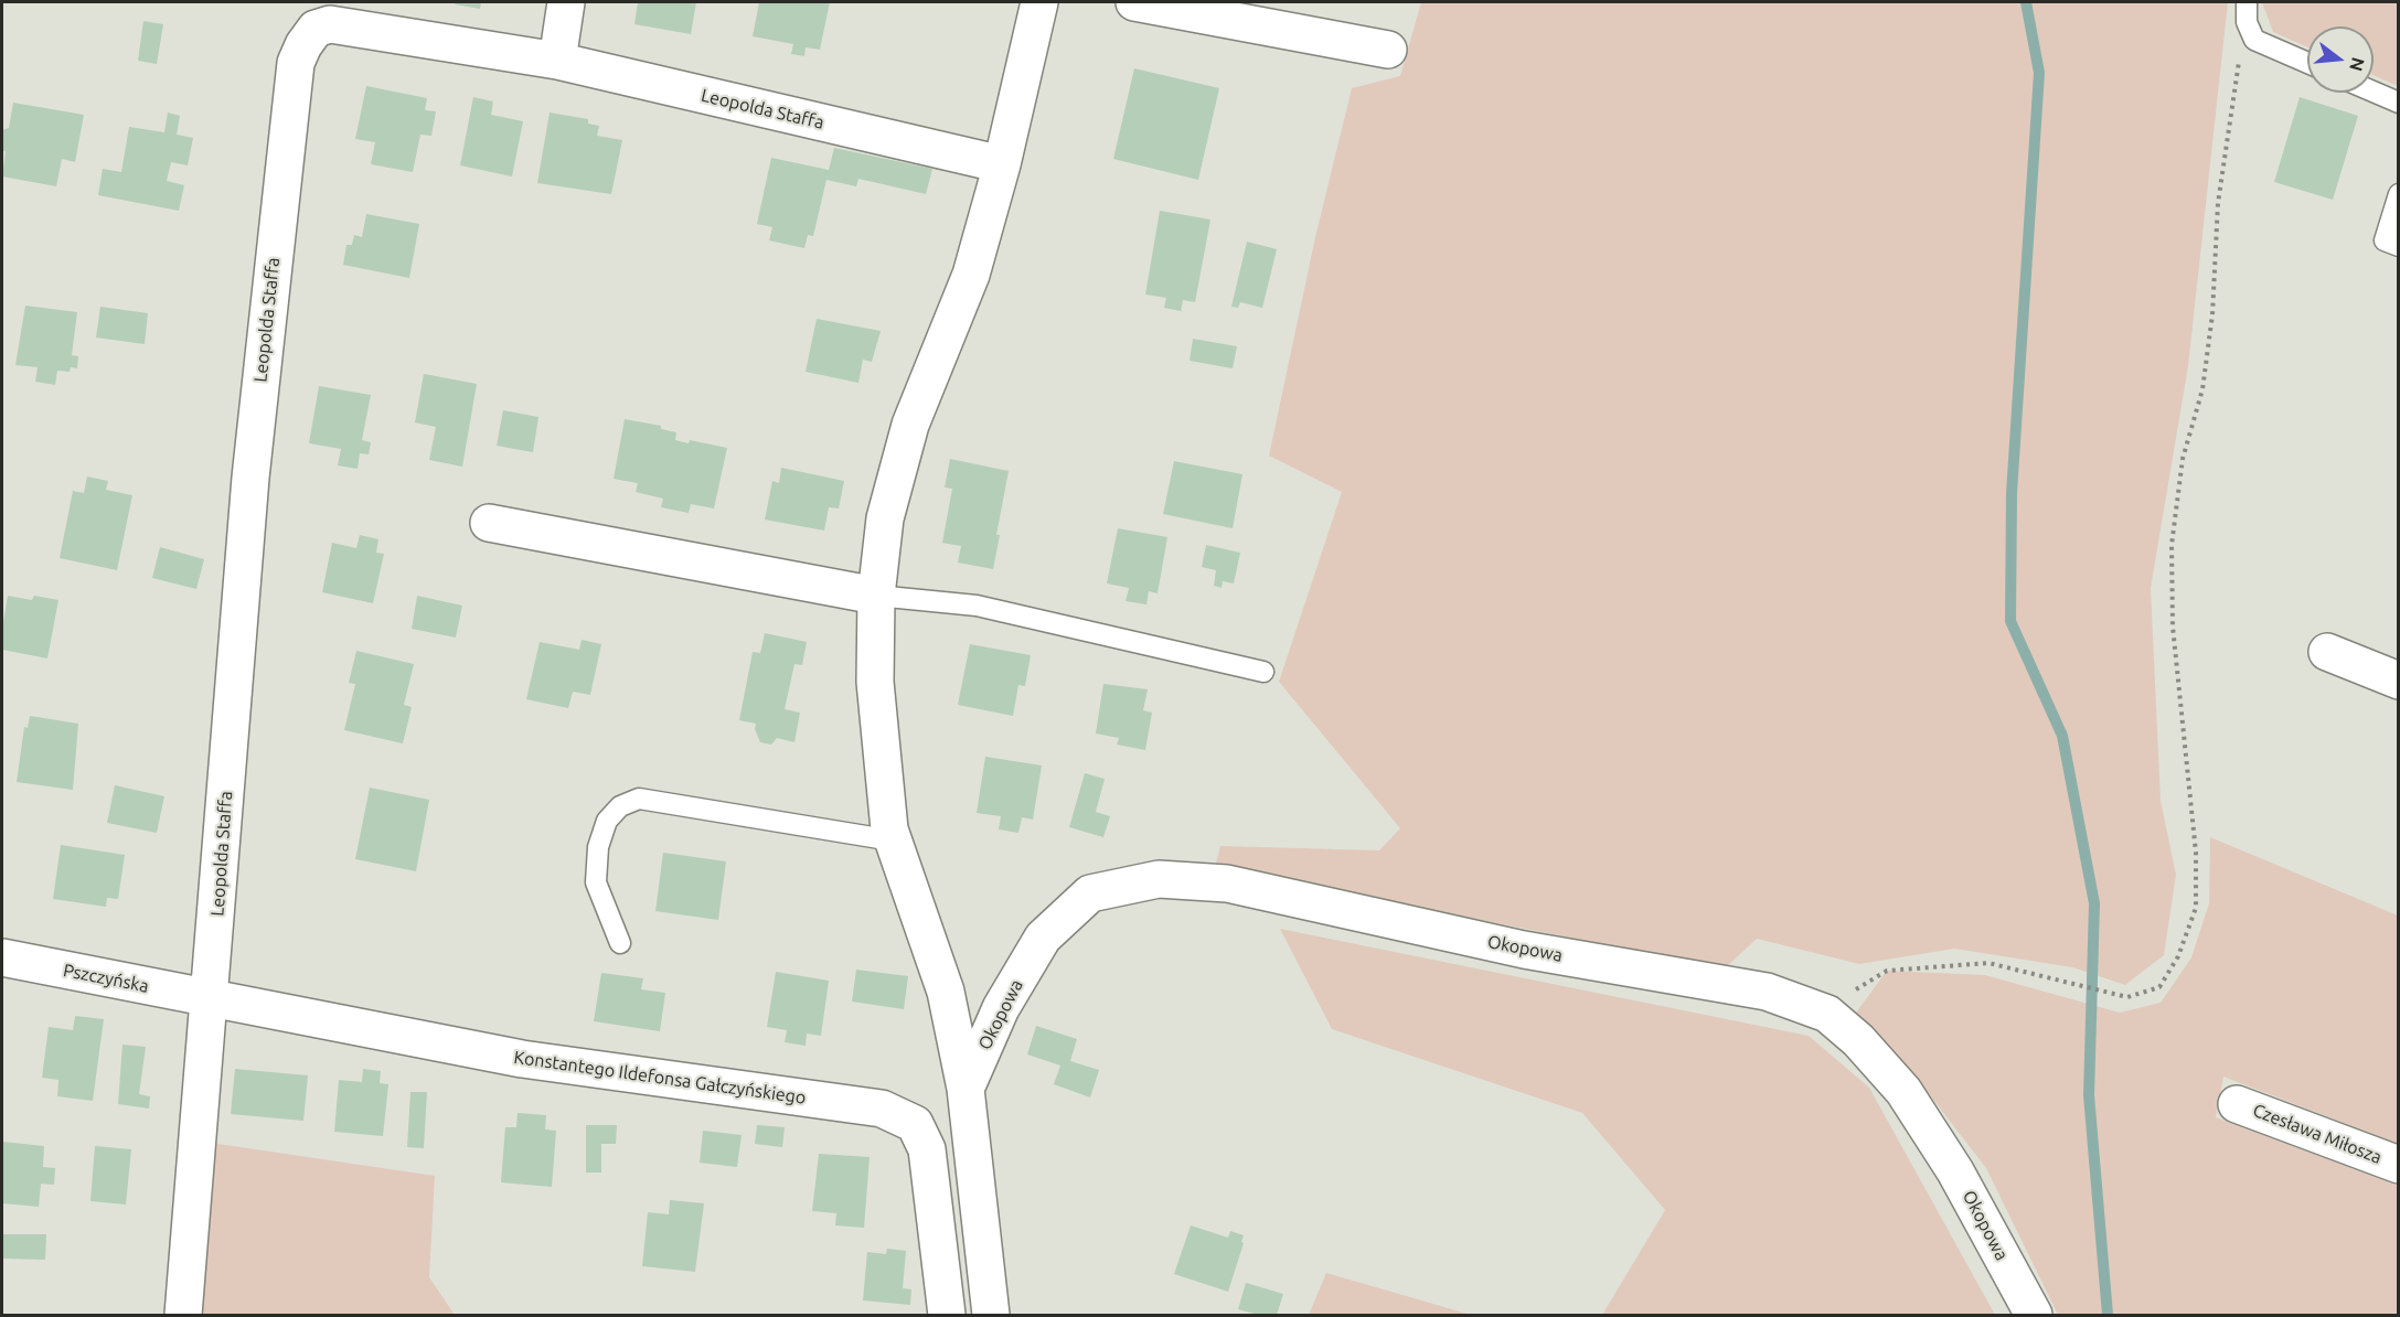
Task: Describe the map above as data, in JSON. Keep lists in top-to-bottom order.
{
  "streets": {
    "street": [
      "Leopolda Staffa",
      "Okopowa",
      "Pszczyńska",
      "Konstantego Ildefonsa Gałczyńskiego",
      "Czesława Miłosza"
    ]
  },
  "crossings": [
    ["Leopolda Staffa", "Pszczyńska"],
    ["Leopolda Staffa", "Konstantego Ildefonsa Gałczyńskiego"],
    ["Pszczyńska", "Konstantego Ildefonsa Gałczyńskiego"]
  ],
  "north": "right"
}
